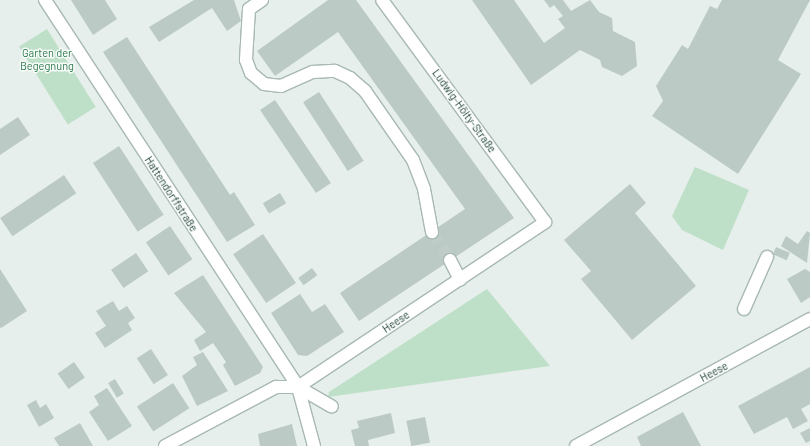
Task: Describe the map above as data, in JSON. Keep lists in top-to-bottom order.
{
  "streets": {
    "street": ["Ludwig-Hölty-Straße", "Hattendorffstraße", "Heese"]
  },
  "crossings": [
    ["Ludwig-Hölty-Straße", "Heese"],
    ["Hattendorffstraße", "Heese"]
  ],
  "parks": ["Garten der Begegnung"]
}
